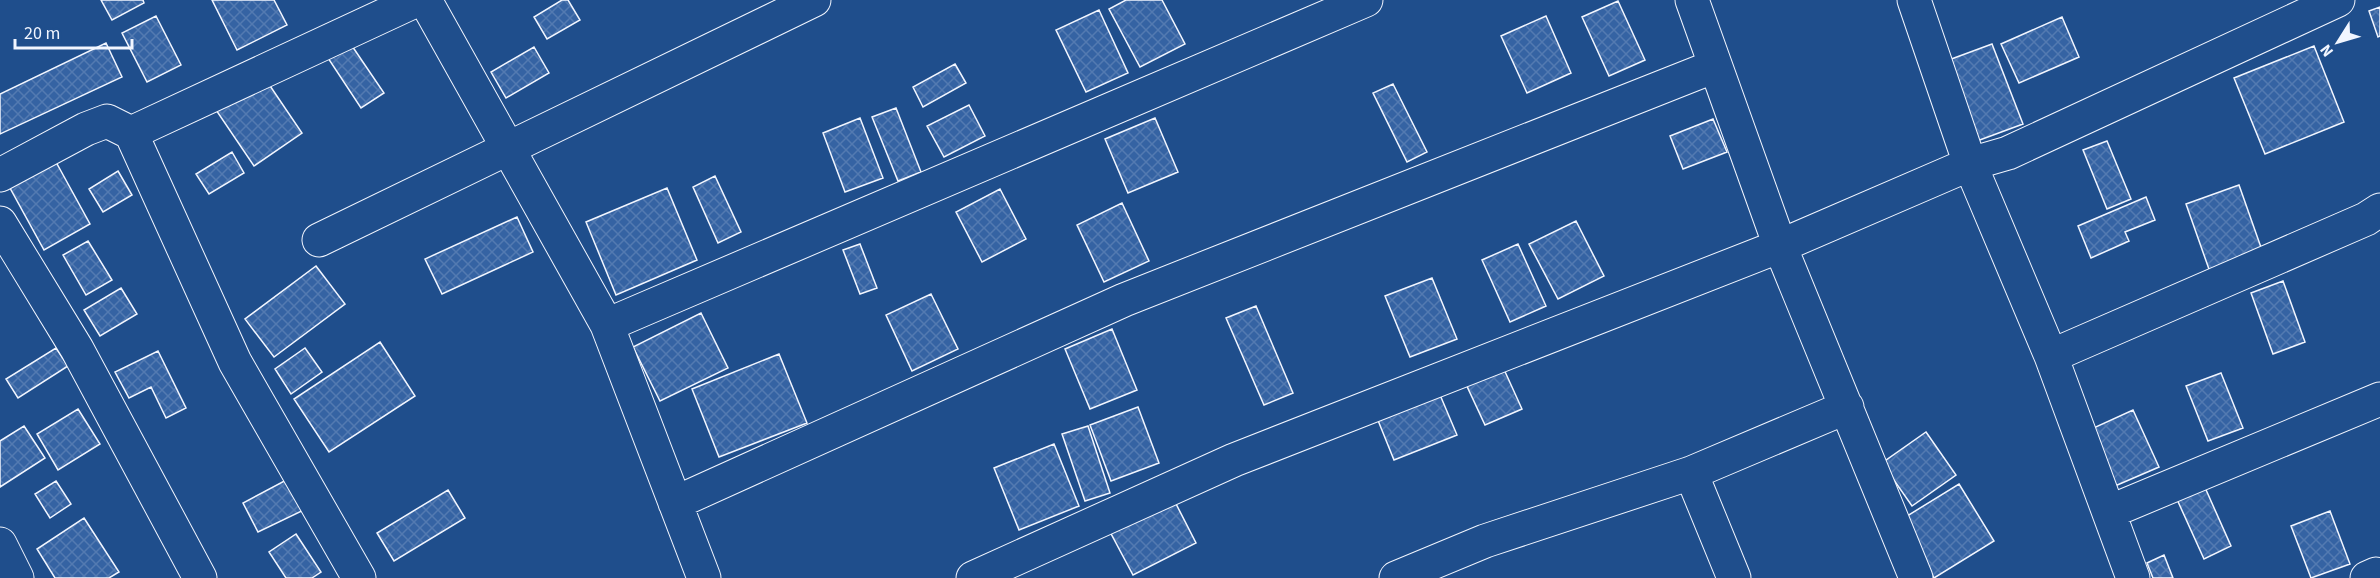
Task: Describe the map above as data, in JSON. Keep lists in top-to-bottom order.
{
  "scale_bar": "20 m",
  "north": "bottom left"
}
